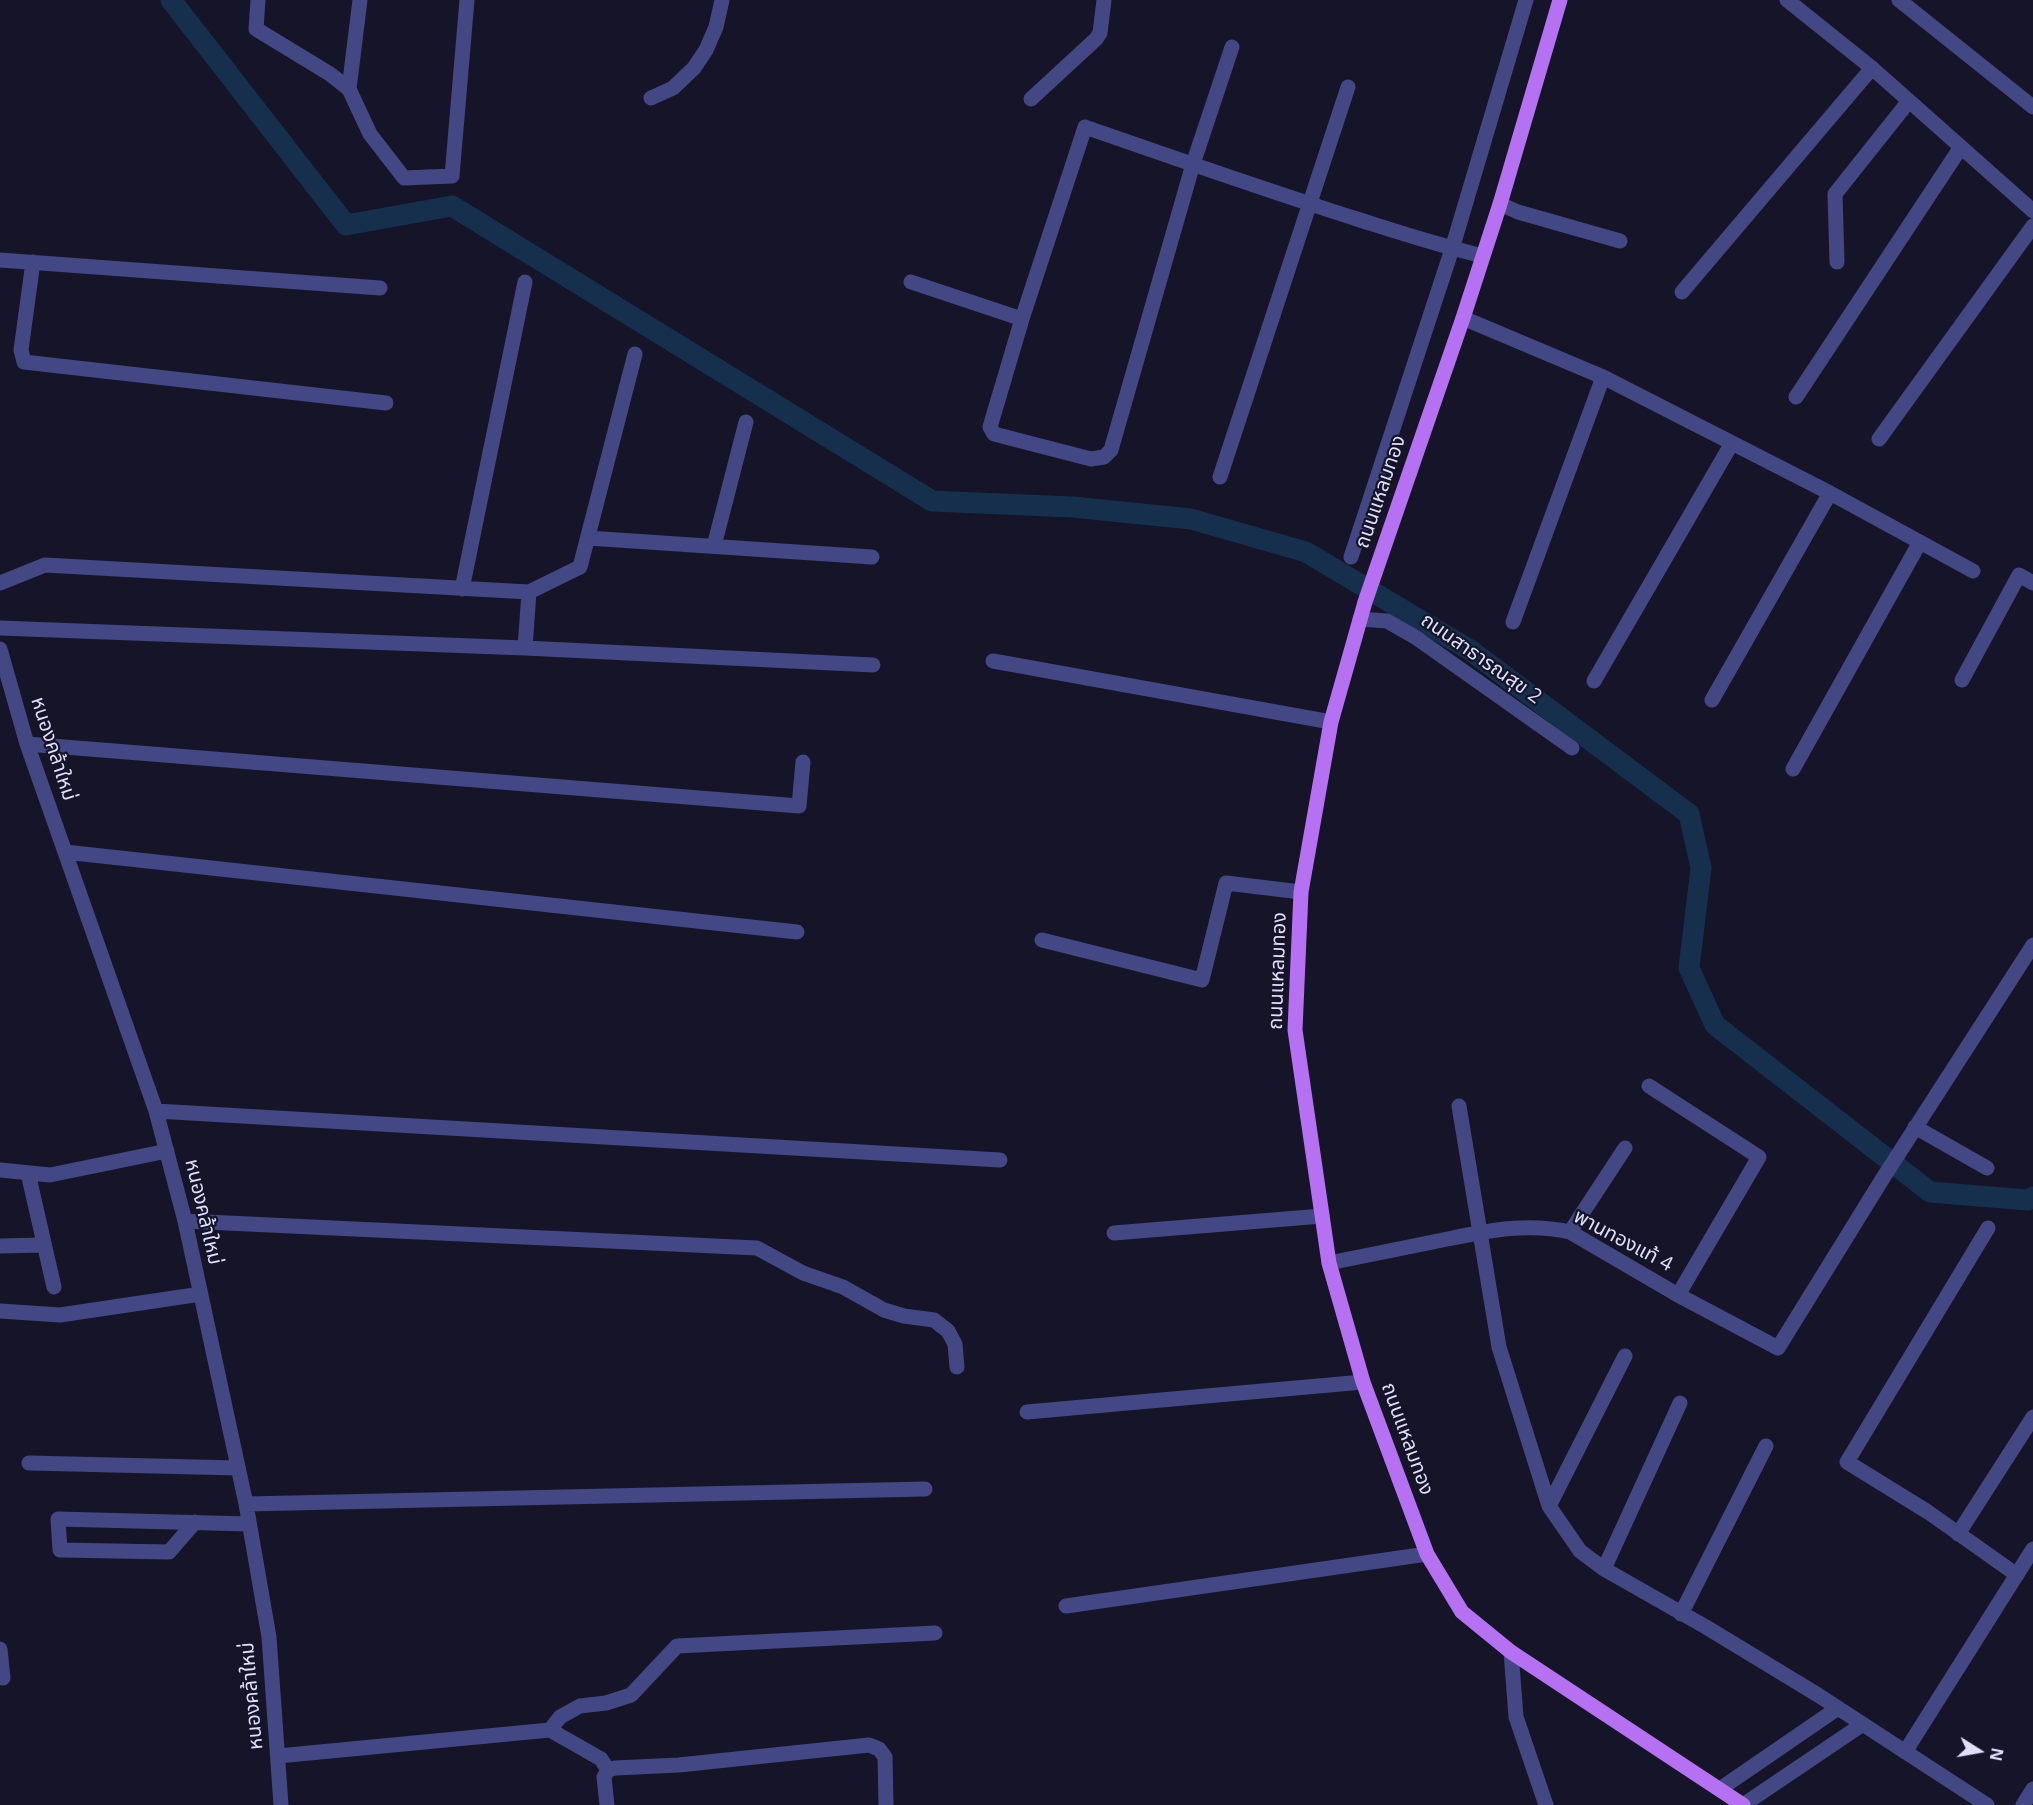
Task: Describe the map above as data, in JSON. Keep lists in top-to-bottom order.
{
  "streets": {
    "main road": ["ถนนแหลมทอง"],
    "street": ["ถนนสาธารณสุข 2", "หนองคล้าใหม่", "พานทองแท้ 4"]
  },
  "crossings": [
    ["ถนนแหลมทอง", "ถนนสาธารณสุข 2"],
    ["ถนนแหลมทอง", "พานทองแท้ 4"]
  ],
  "north": "right"
}
